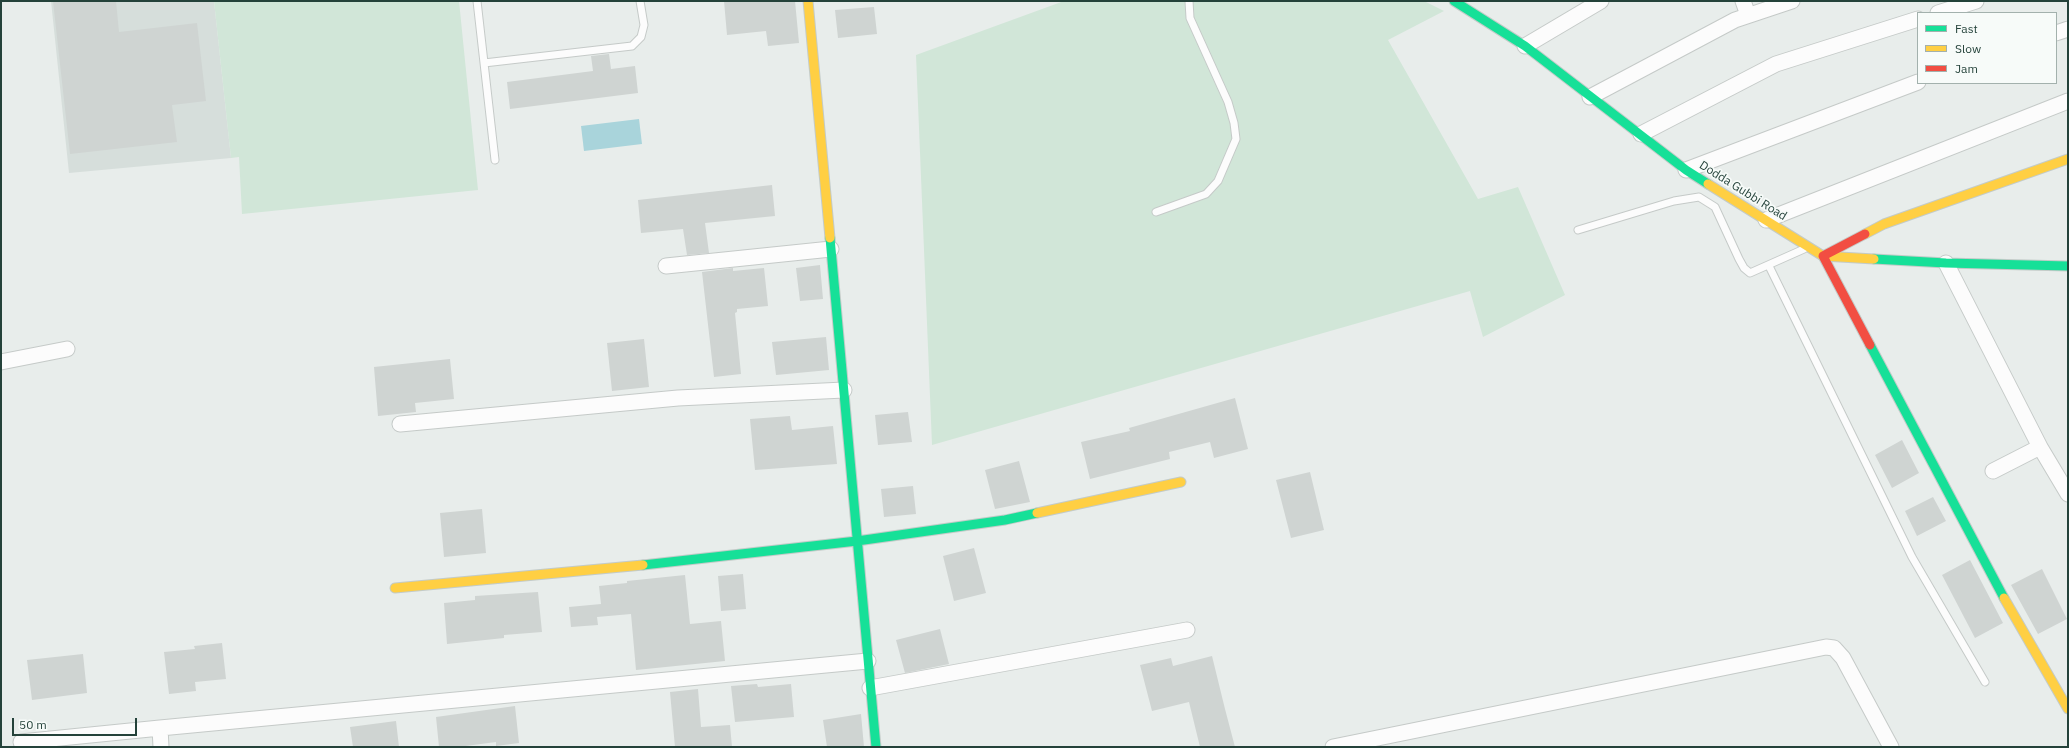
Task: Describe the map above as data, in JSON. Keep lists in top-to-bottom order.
{
  "streets": {
    "street": ["Dodda Gubbi Road"]
  },
  "legend": ["Fast", "Slow", "Jam"],
  "scale_bar": "50 m"
}
